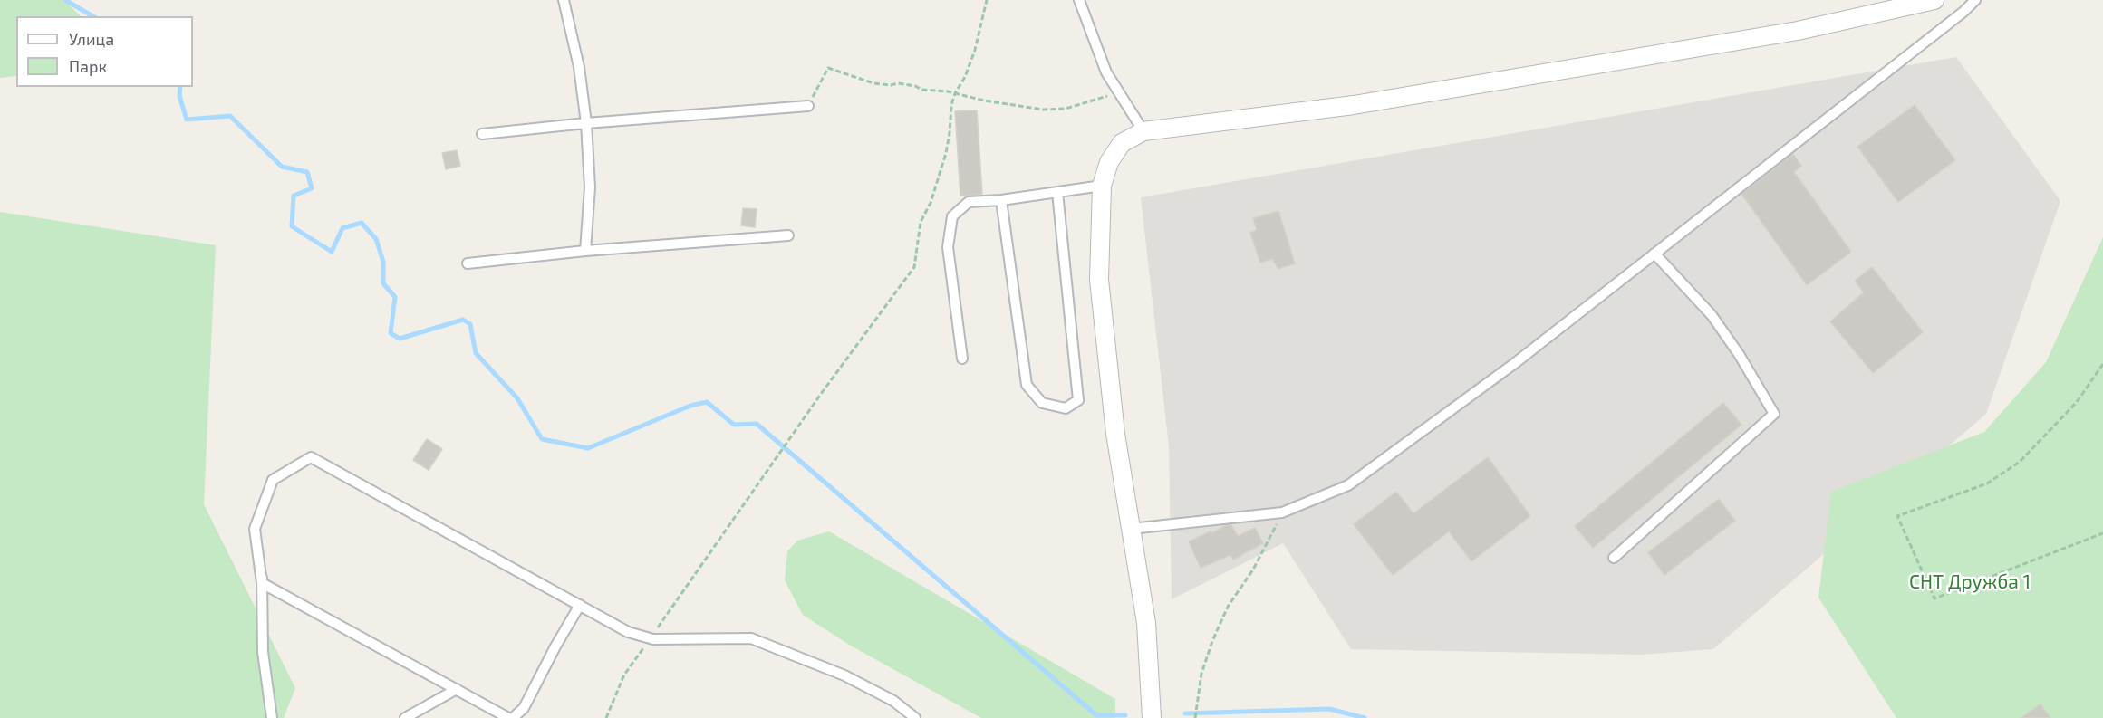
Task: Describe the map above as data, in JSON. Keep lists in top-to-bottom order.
{
  "parks": ["СНТ Дружба 1"],
  "legend": ["Улица", "Парк"]
}
